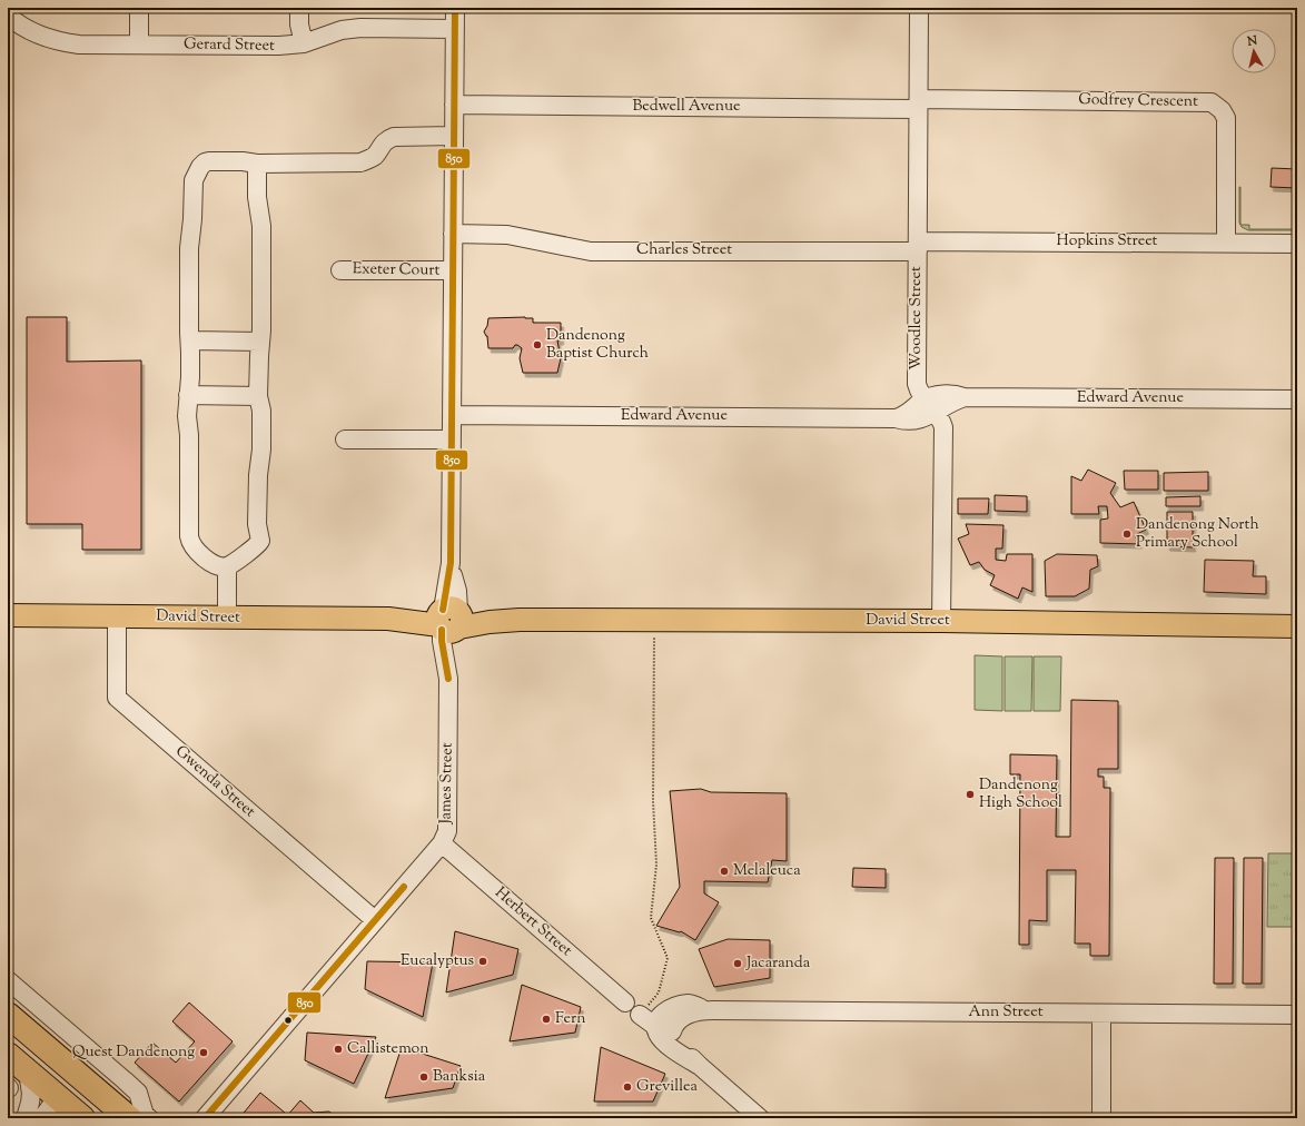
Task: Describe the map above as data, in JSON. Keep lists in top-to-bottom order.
{
  "streets": {
    "main road": ["David Street"],
    "street": [
      "Gerard Street",
      "Godfrey Crescent",
      "Bedwell Avenue",
      "Hopkins Street",
      "Charles Street",
      "Exeter Court",
      "Woodlee Street",
      "Edward Avenue",
      "Gwenda Street",
      "James Street",
      "Herbert Street",
      "Ann Street"
    ]
  },
  "crossings": [
    ["Gerard Street", "James Street"],
    ["Godfrey Crescent", "Bedwell Avenue"],
    ["Godfrey Crescent", "Hopkins Street"],
    ["Godfrey Crescent", "Woodlee Street"],
    ["Bedwell Avenue", "Woodlee Street"],
    ["Bedwell Avenue", "James Street"],
    ["Hopkins Street", "Charles Street"],
    ["Hopkins Street", "Woodlee Street"],
    ["Charles Street", "Woodlee Street"],
    ["Charles Street", "James Street"],
    ["Exeter Court", "James Street"],
    ["Woodlee Street", "Edward Avenue"],
    ["Woodlee Street", "David Street"],
    ["Edward Avenue", "James Street"],
    ["David Street", "Gwenda Street"],
    ["David Street", "James Street"],
    ["Gwenda Street", "James Street"],
    ["James Street", "Herbert Street"]
  ],
  "places": [
    "Dandenong Baptist Church",
    "Dandenong North Primary School",
    "Dandenong High School",
    "Melaleuca",
    "Eucalyptus",
    "Jacaranda",
    "Fern",
    "Callistemon",
    "Quest Dandenong",
    "Banksia",
    "Grevillea"
  ],
  "lines": ["transit line 850"],
  "north": "top"
}
